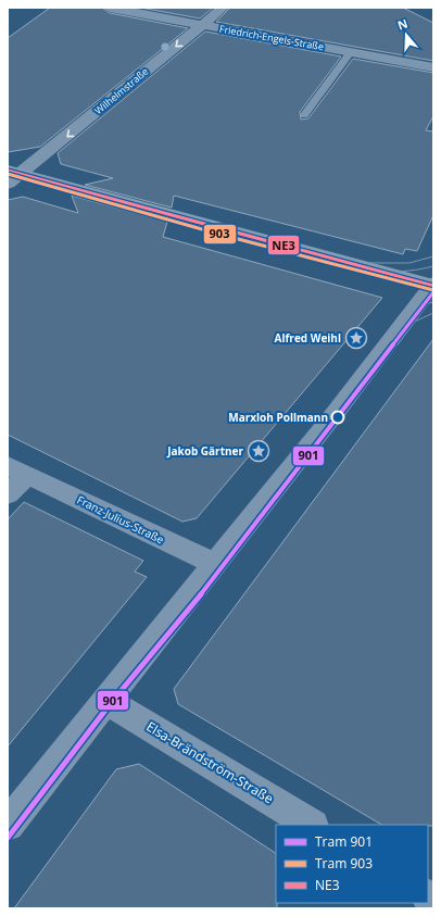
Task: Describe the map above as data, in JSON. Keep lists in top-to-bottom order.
{
  "streets": {
    "street": [
      "Friedrich-Engels-Straße",
      "Wilhelmstraße",
      "Franz-Julius-Straße",
      "Elsa-Brändström-Straße"
    ]
  },
  "crossings": [
    ["Friedrich-Engels-Straße", "Wilhelmstraße"]
  ],
  "one_way": ["Wilhelmstraße"],
  "places": {
    "place": ["Alfred Weihl", "Jakob Gärtner"],
    "other": ["Marxloh Pollmann"]
  },
  "lines": ["transit line NE3", "tram line 903", "tram line 901"],
  "legend": ["Tram 901", "Tram 903", "NE3"],
  "north": "top"
}
